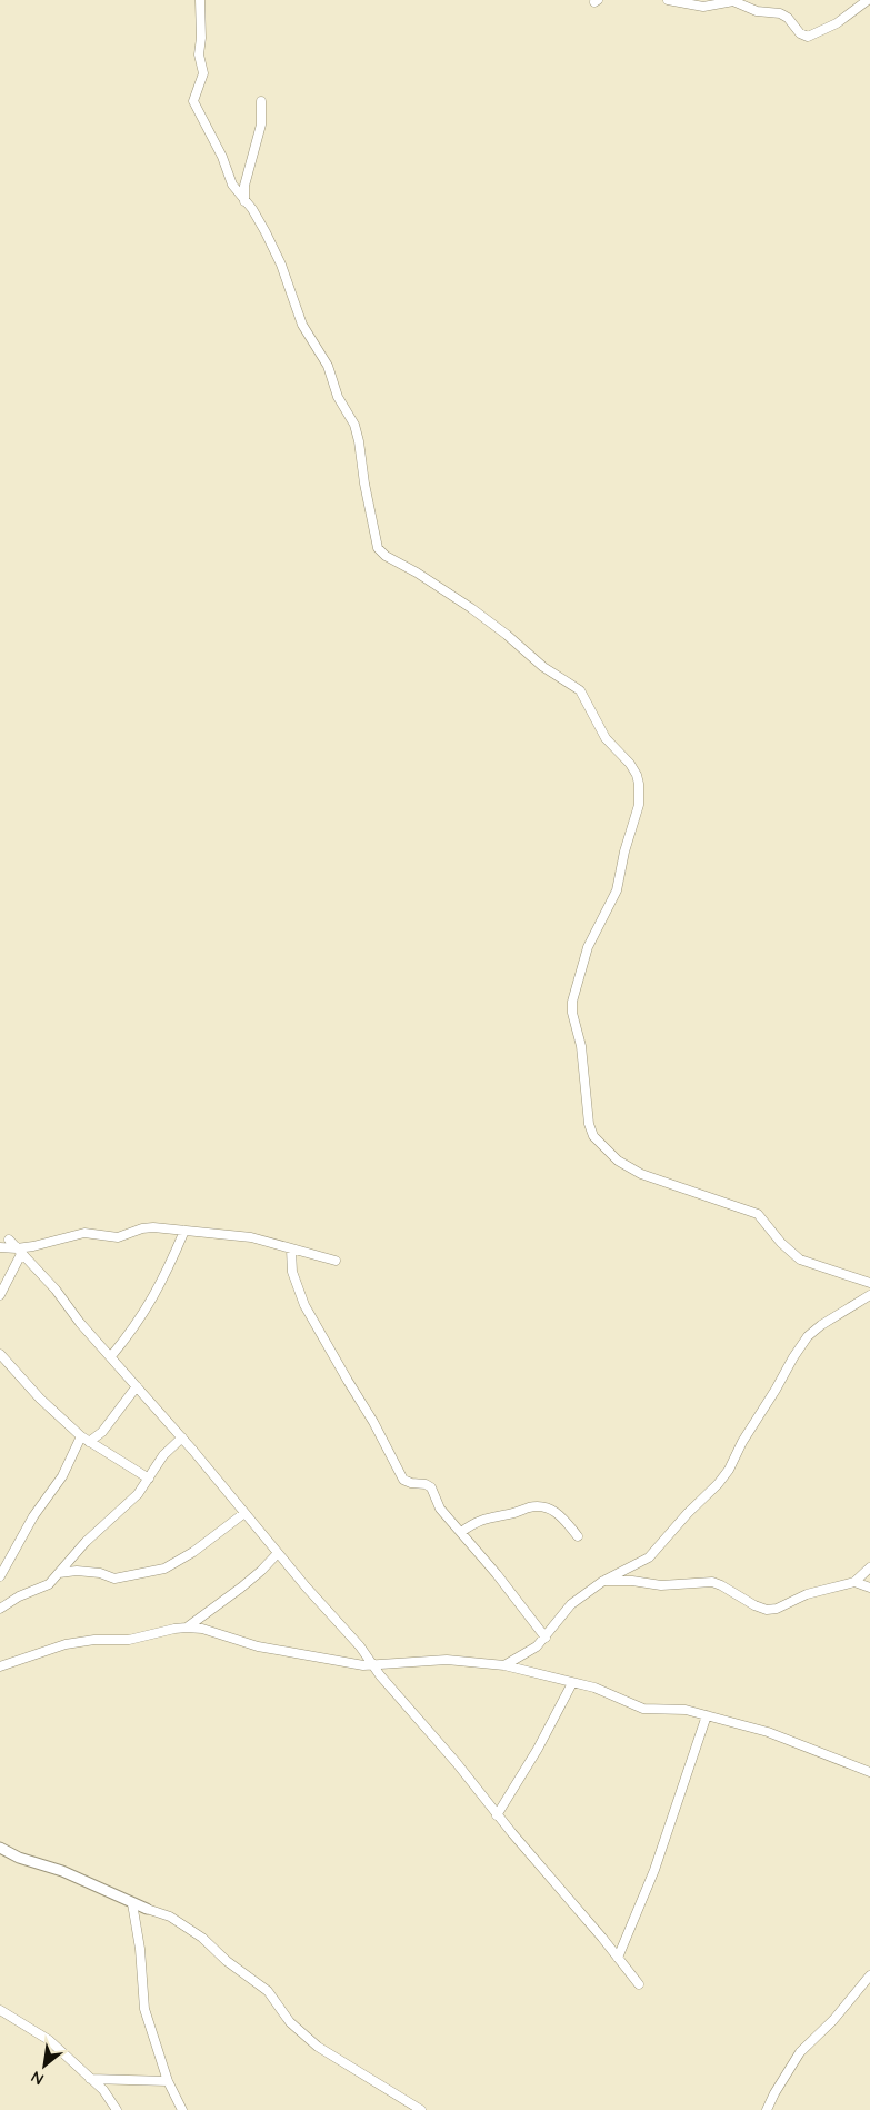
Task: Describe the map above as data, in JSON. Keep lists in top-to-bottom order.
{
  "north": "bottom left"
}
